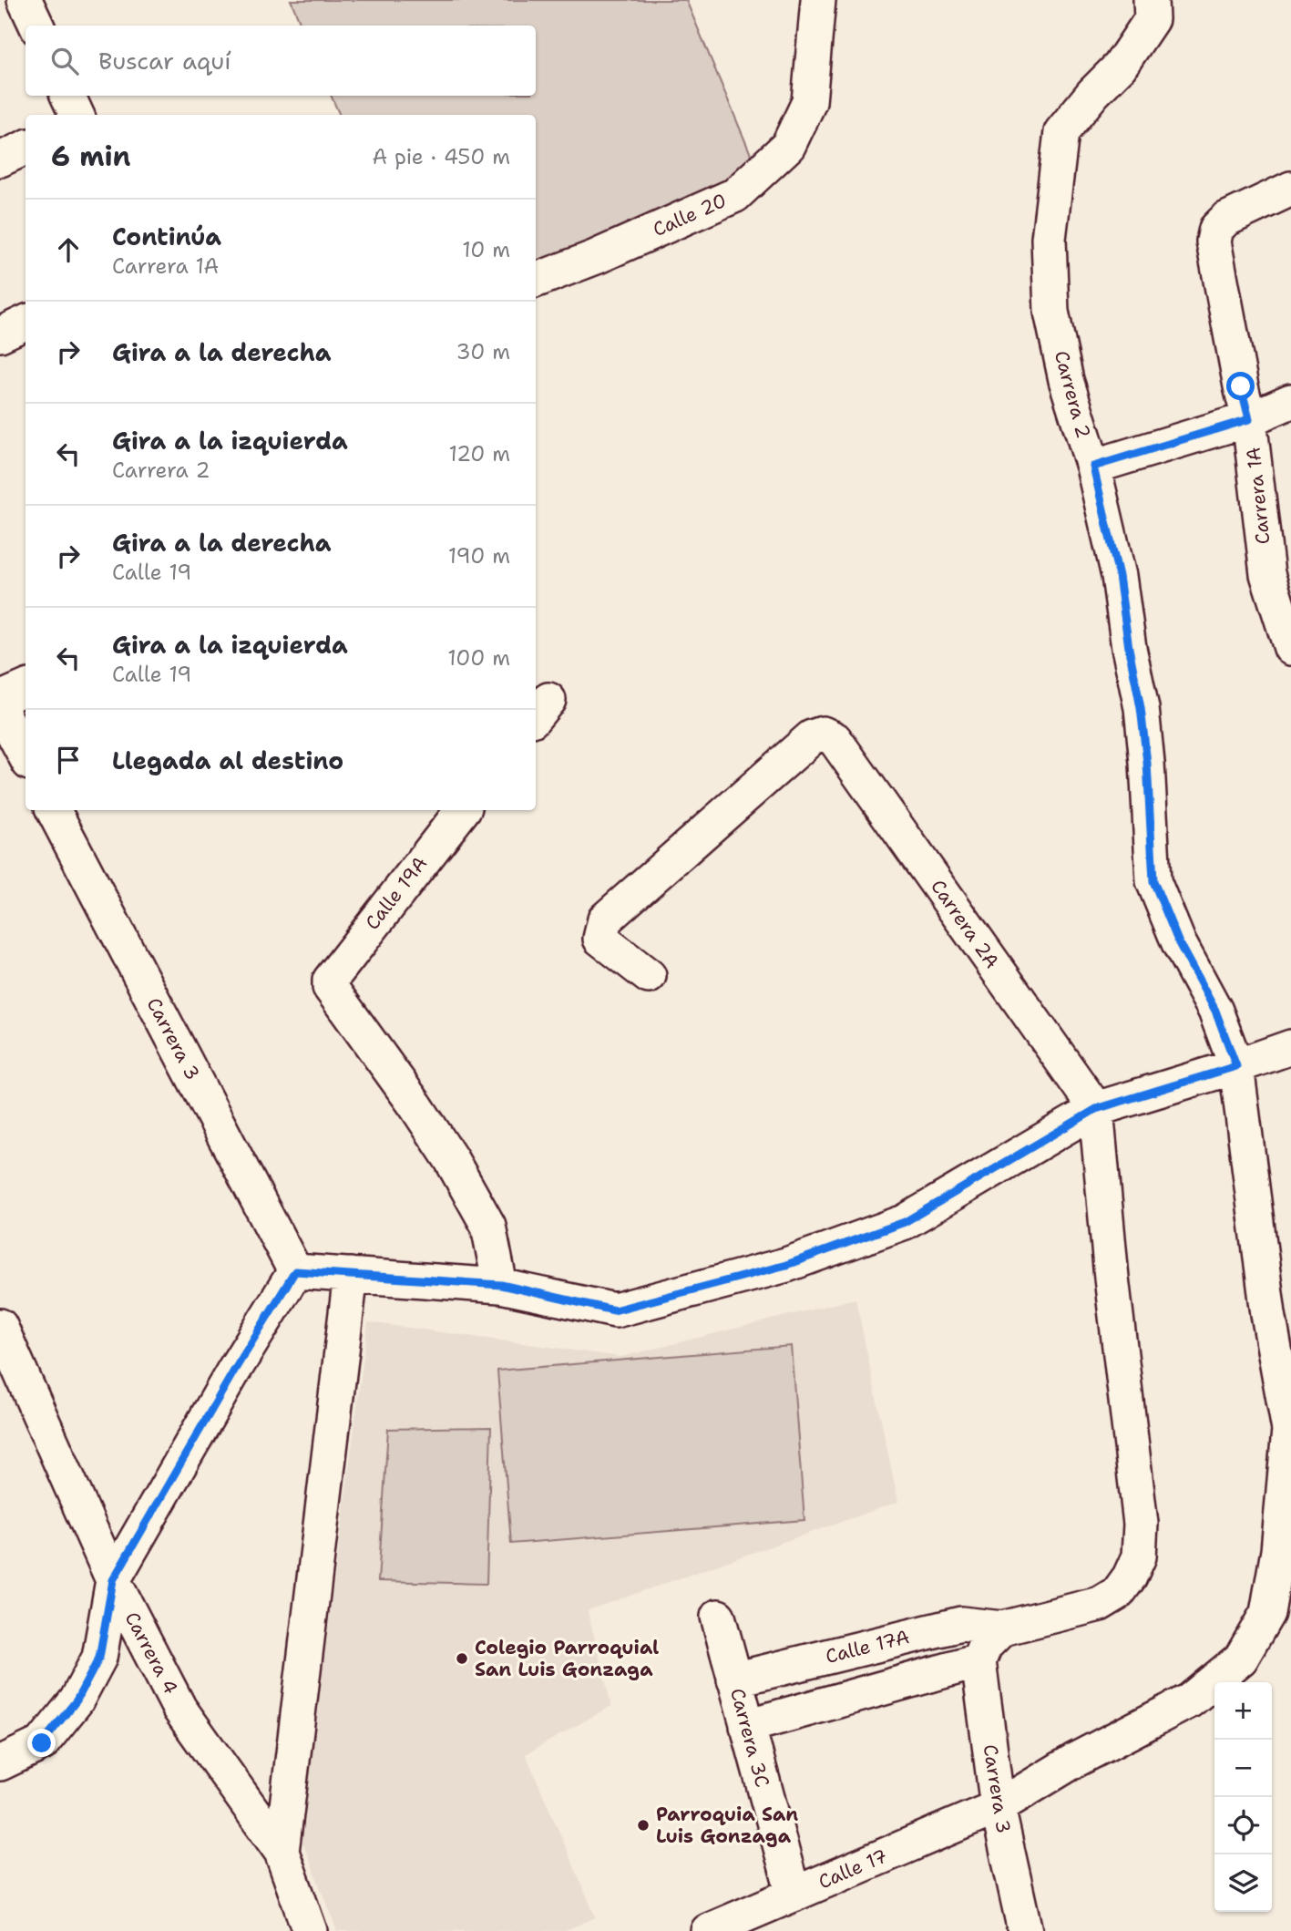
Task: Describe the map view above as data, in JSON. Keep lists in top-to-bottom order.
{
  "streets": {
    "street": [
      "Calle 20",
      "Carrera 2",
      "Carrera 1A",
      "Calle 19A",
      "Carrera 2A",
      "Carrera 3",
      "Calle 17A",
      "Carrera 4",
      "Carrera 3C",
      "Calle 17"
    ]
  },
  "crossings": [
    ["Carrera 2", "Calle 17"],
    ["Carrera 3", "Calle 17A"],
    ["Carrera 3", "Calle 17"],
    ["Calle 17A", "Carrera 3C"],
    ["Carrera 3C", "Calle 17"]
  ],
  "places": ["Colegio Parroquial San Luis Gonzaga", "Parroquia San Luis Gonzaga"],
  "page": {
    "search": "Buscar aquí",
    "heading": ["6 min", "A pie · 450 m"],
    "list": [
      ["Continúa", "Carrera 1A", "10 m"],
      ["Gira a la derecha", "30 m"],
      ["Gira a la izquierda", "Carrera 2", "120 m"],
      ["Gira a la derecha", "Calle 19", "190 m"],
      ["Gira a la izquierda", "Calle 19", "100 m"],
      "Llegada al destino"
    ],
    "map_buttons": ["+", "−"]
  }
}
